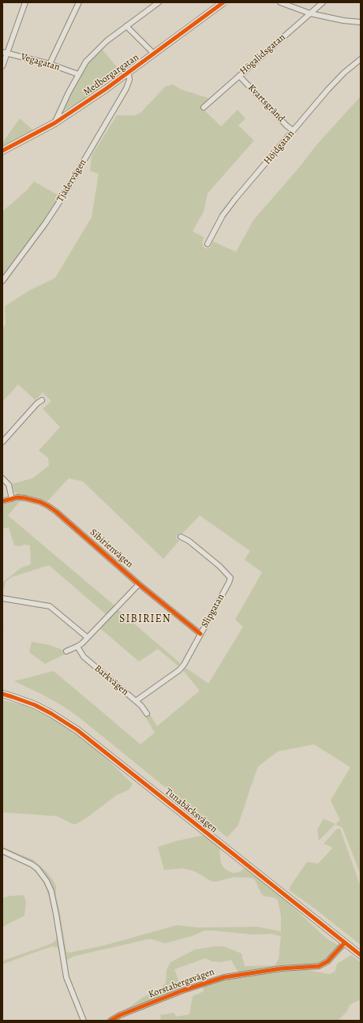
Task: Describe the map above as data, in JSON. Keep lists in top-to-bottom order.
{
  "streets": {
    "street": [
      "Högalidsgatan",
      "Vegagatan",
      "Medborgargatan",
      "Kvartsgränd",
      "Höjdgatan",
      "Tjädervägen",
      "Sibirienvägen",
      "Slipgatan",
      "Barkvägen",
      "Tunabäcksvägen",
      "Korstabergsvägen"
    ]
  },
  "crossings": [
    ["Högalidsgatan", "Kvartsgränd"],
    ["Medborgargatan", "Tjädervägen"],
    ["Kvartsgränd", "Höjdgatan"],
    ["Sibirienvägen", "Slipgatan"],
    ["Slipgatan", "Barkvägen"],
    ["Tunabäcksvägen", "Korstabergsvägen"]
  ],
  "districts": ["SIBIRIEN"]
}
